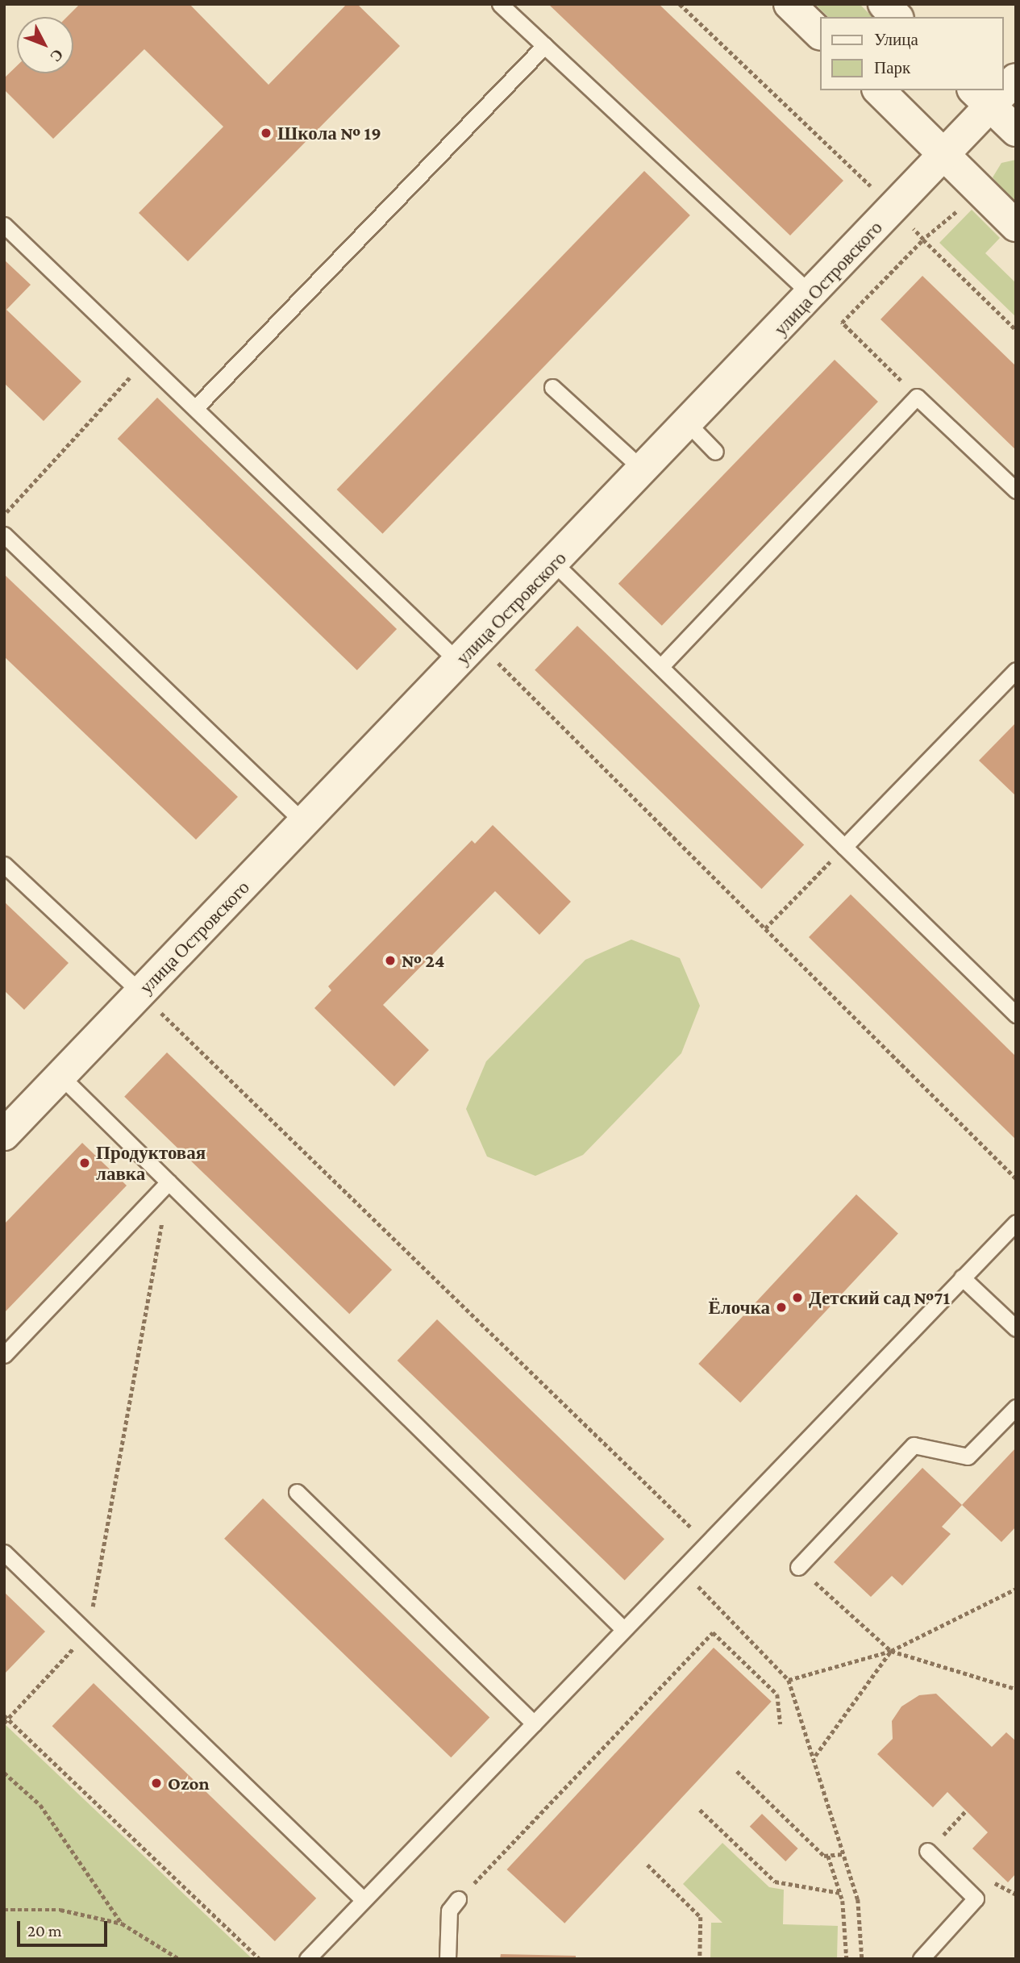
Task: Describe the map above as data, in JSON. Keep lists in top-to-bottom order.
{
  "streets": {
    "street": ["улица Островского"]
  },
  "places": [
    "Школа № 19",
    "№ 24",
    "Продуктовая лавка",
    "Детский сад №71",
    "Ёлочка",
    "Ozon"
  ],
  "legend": ["Улица", "Парк"],
  "scale_bar": "20 m",
  "north": "bottom right"
}
